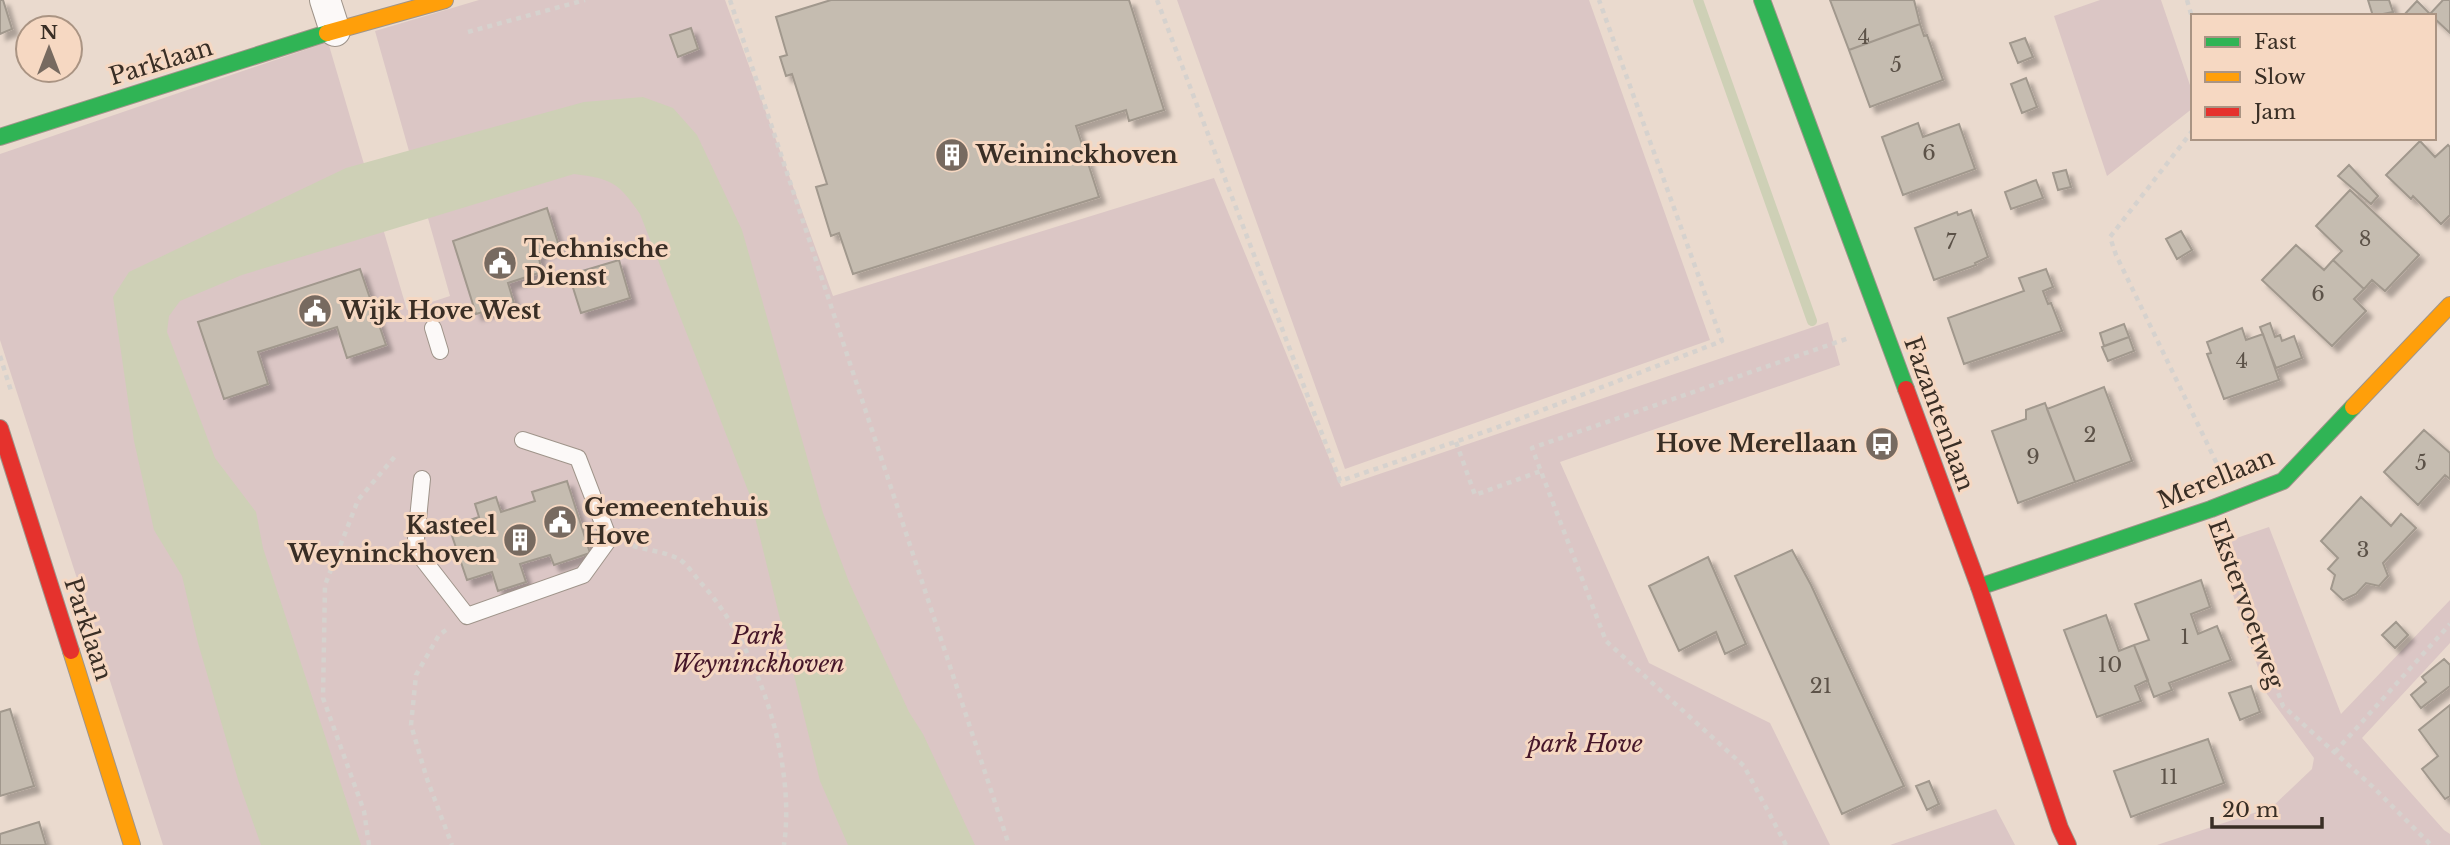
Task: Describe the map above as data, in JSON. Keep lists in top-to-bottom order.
{
  "streets": {
    "street": ["Parklaan", "Fazantenlaan", "Merellaan"],
    "path": ["Ekstervoetweg"]
  },
  "crossings": [
    ["Fazantenlaan", "Merellaan"],
    ["Merellaan", "Ekstervoetweg"]
  ],
  "parks": ["Park Weyninckhoven", "park Hove"],
  "places": {
    "building": ["Weininckhoven", "Kasteel Weyninckhoven"],
    "public building": ["Technische Dienst", "Wijk Hove West", "Gemeentehuis Hove"],
    "bus stop": ["Hove Merellaan"]
  },
  "house_numbers": [
    "4",
    "5",
    "6",
    "8",
    "7",
    "6",
    "4",
    "2",
    "9",
    "5",
    "3",
    "1",
    "10",
    "21",
    "11"
  ],
  "legend": ["Fast", "Slow", "Jam"],
  "scale_bar": "20 m",
  "north": "top"
}
